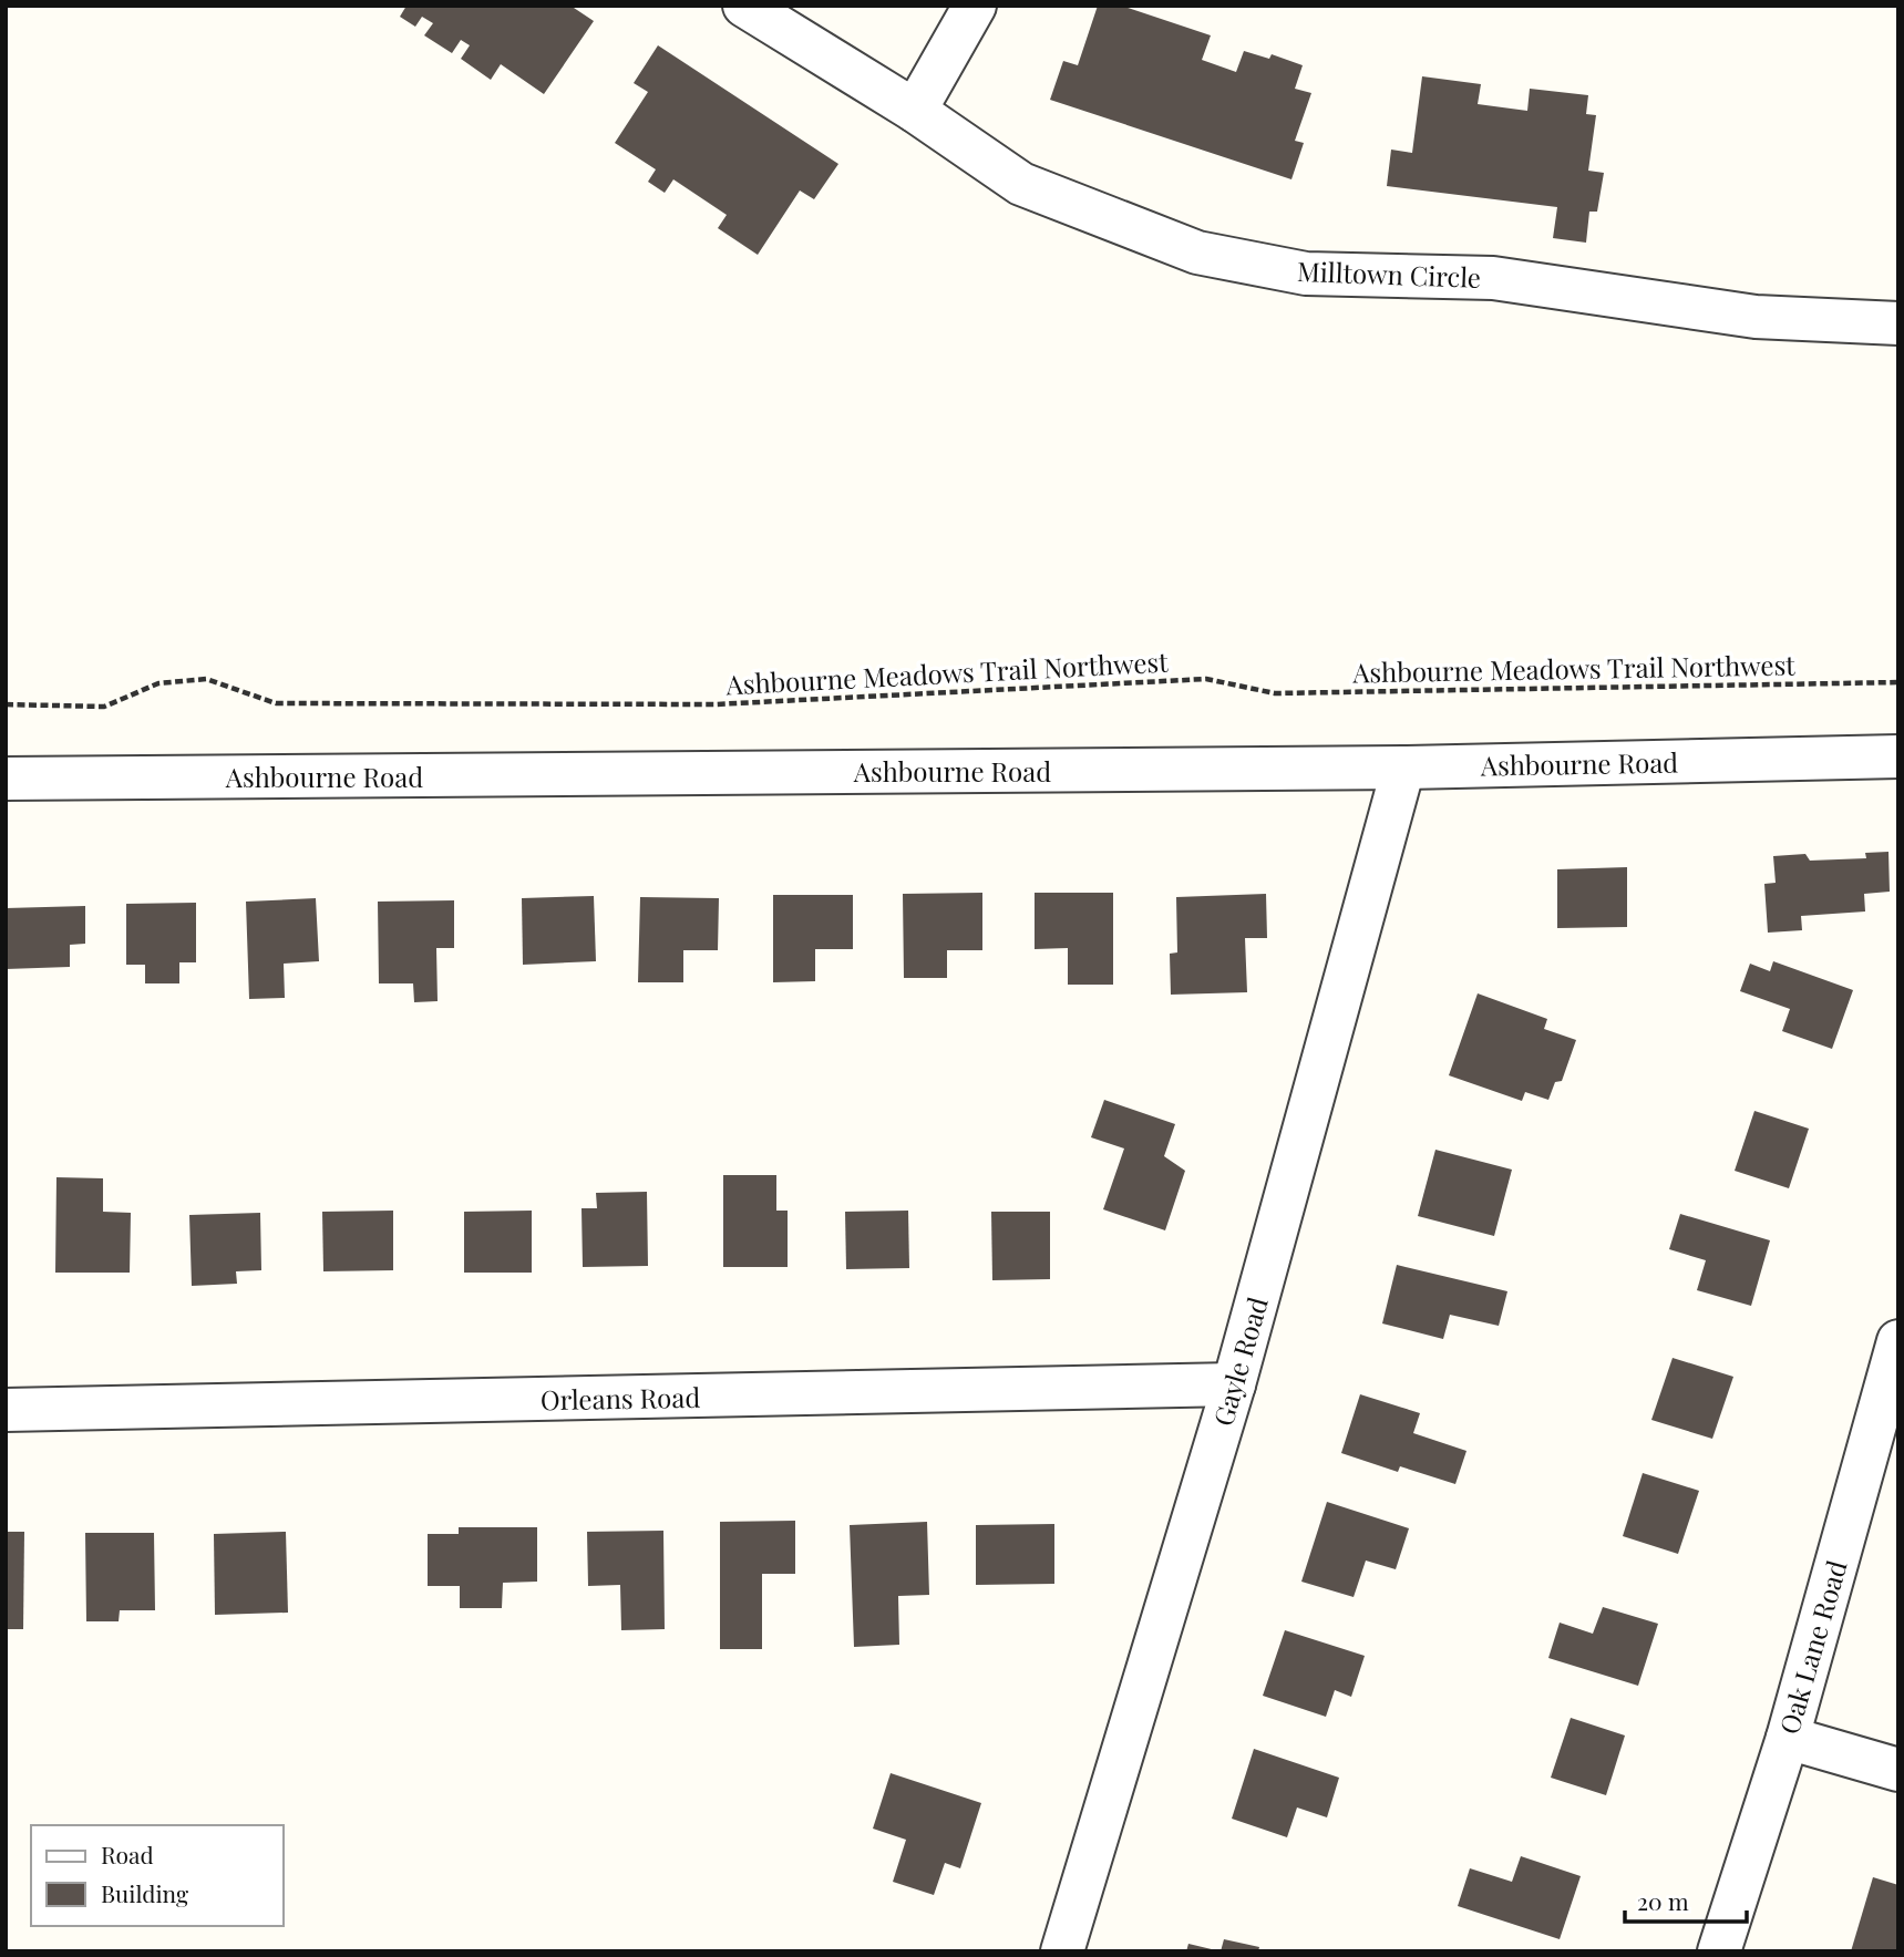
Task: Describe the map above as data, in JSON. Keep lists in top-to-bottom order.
{
  "streets": {
    "street": [
      "Milltown Circle",
      "Ashbourne Road",
      "Gayle Road",
      "Orleans Road",
      "Oak Lane Road"
    ],
    "path": ["Ashbourne Meadows Trail Northwest"]
  },
  "crossings": [
    ["Ashbourne Road", "Gayle Road"],
    ["Gayle Road", "Orleans Road"]
  ],
  "legend": ["Road", "Building"],
  "scale_bar": "20 m"
}
